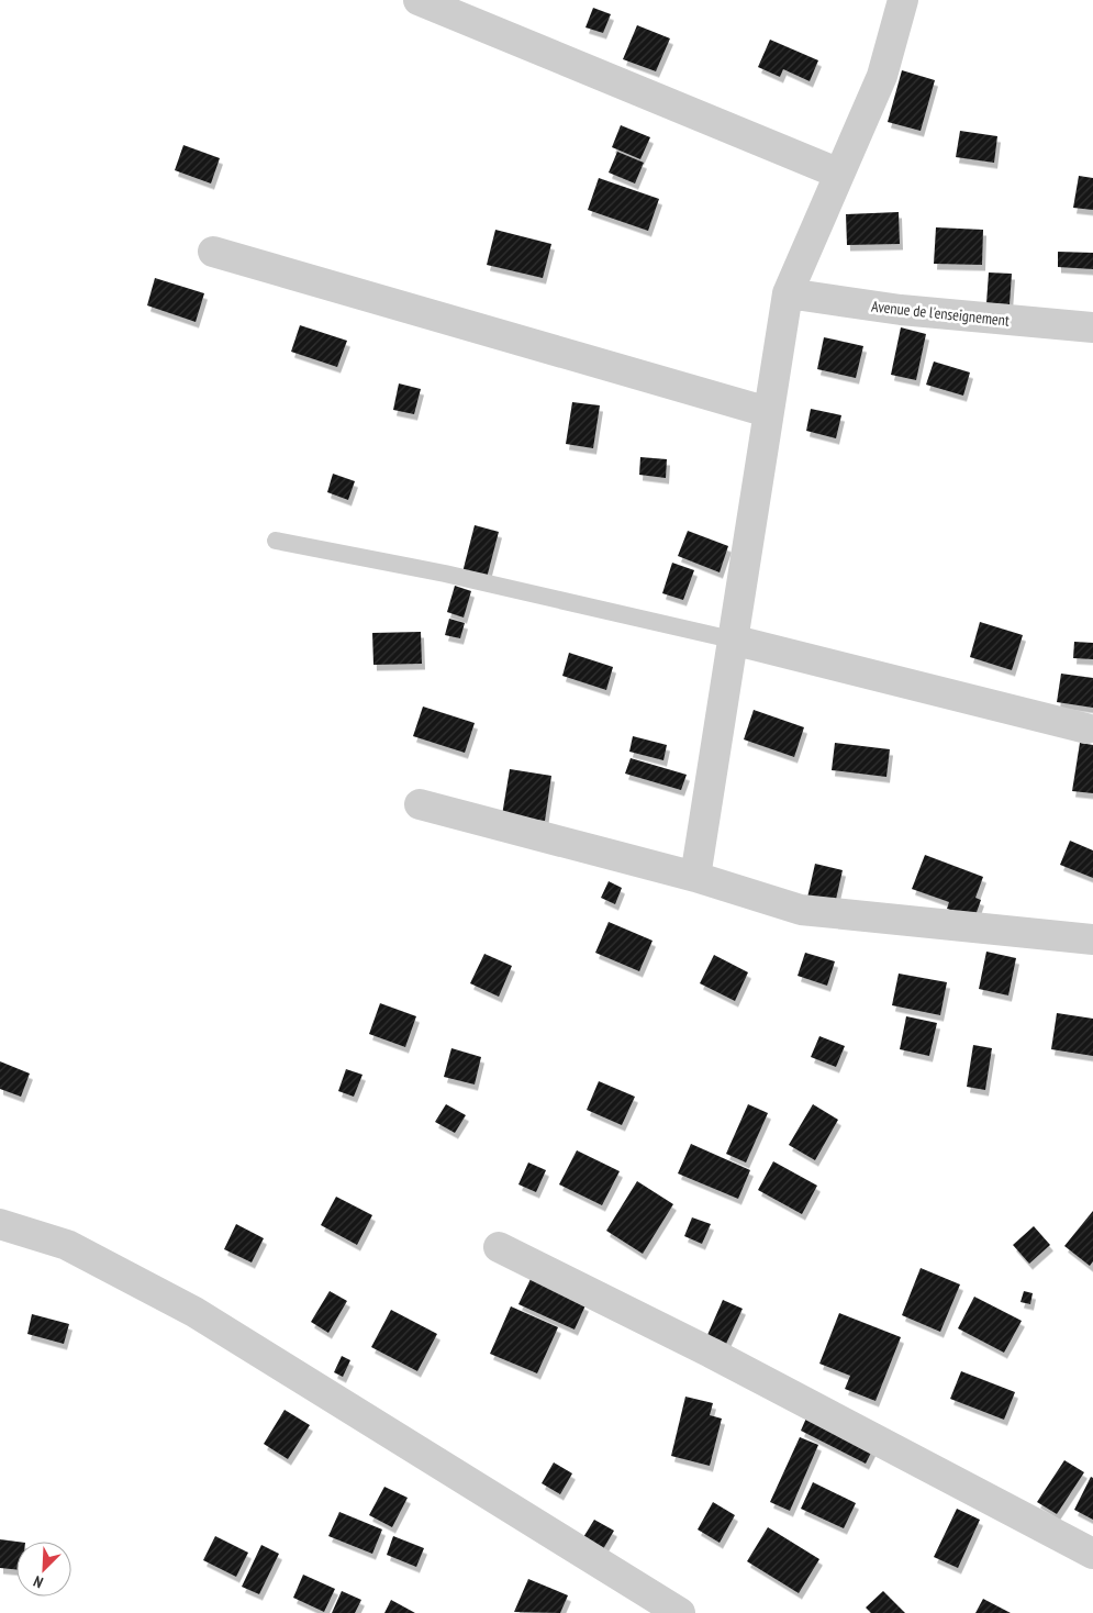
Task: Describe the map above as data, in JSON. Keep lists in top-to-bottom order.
{
  "streets": {
    "street": ["Avenue de l'enseignement"]
  },
  "north": "bottom left"
}
